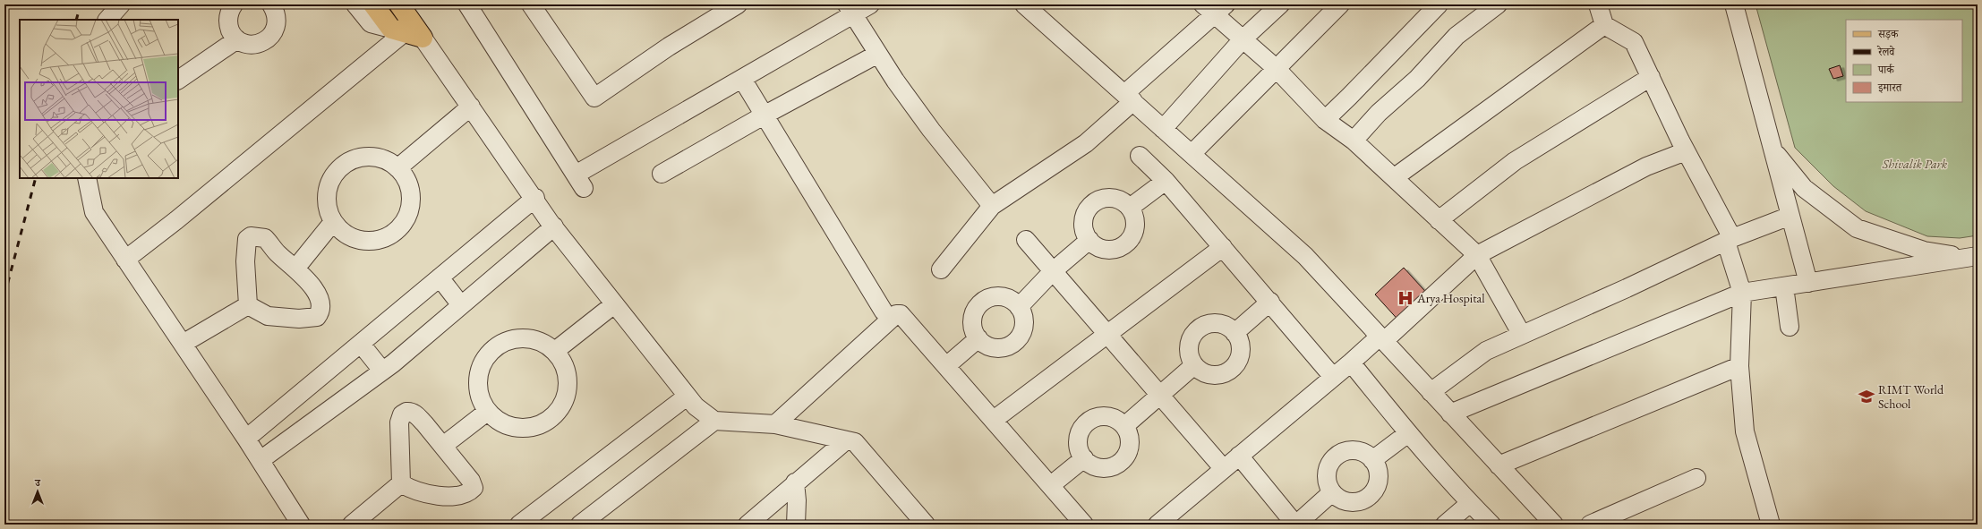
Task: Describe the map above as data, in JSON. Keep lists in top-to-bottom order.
{
  "parks": ["Shivalik Park"],
  "places": {
    "hospital": ["Arya Hospital"],
    "school or university": ["RIMT World School"]
  },
  "legend": [
    "सड़क",
    "रेलवे",
    "पार्क",
    "इमारत"
  ],
  "north": "top"
}
